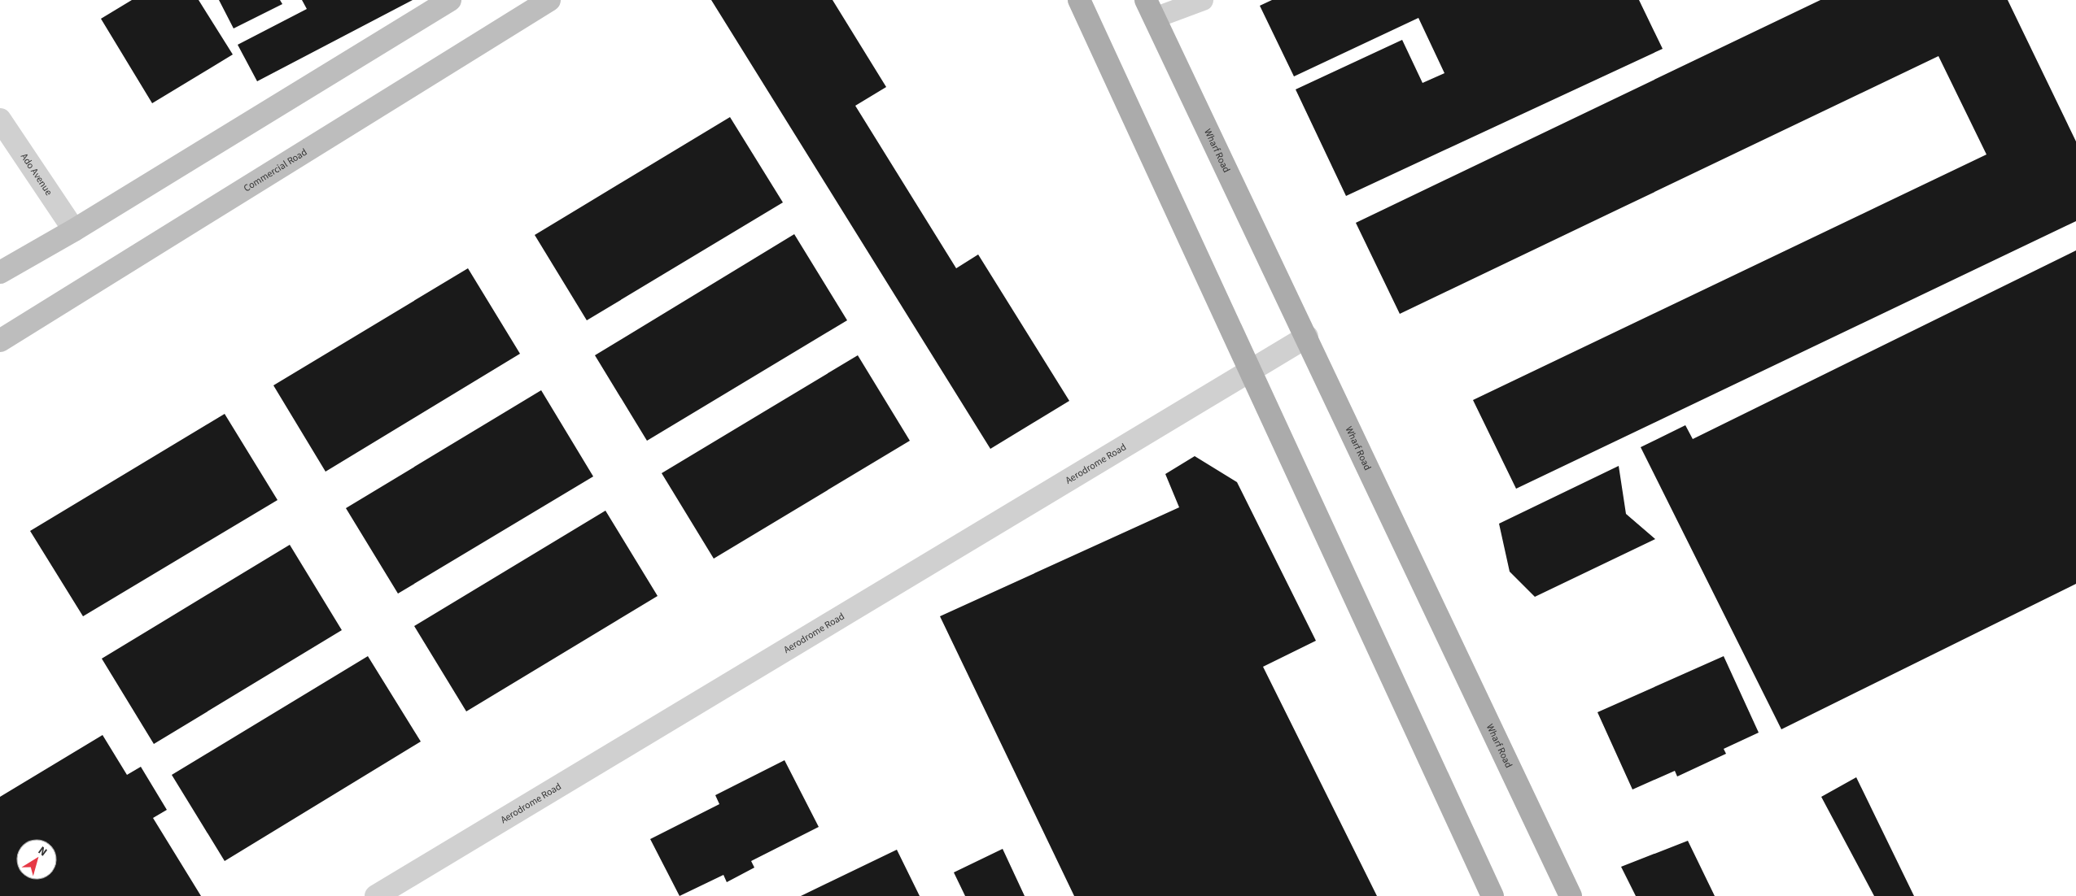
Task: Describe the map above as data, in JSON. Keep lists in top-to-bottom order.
{
  "streets": {
    "main road": ["Wharf Road", "Commercial Road"],
    "street": ["Ado Avenue", "Aerodrome Road"]
  },
  "crossings": [
    ["Wharf Road", "Aerodrome Road"]
  ],
  "north": "top right"
}
